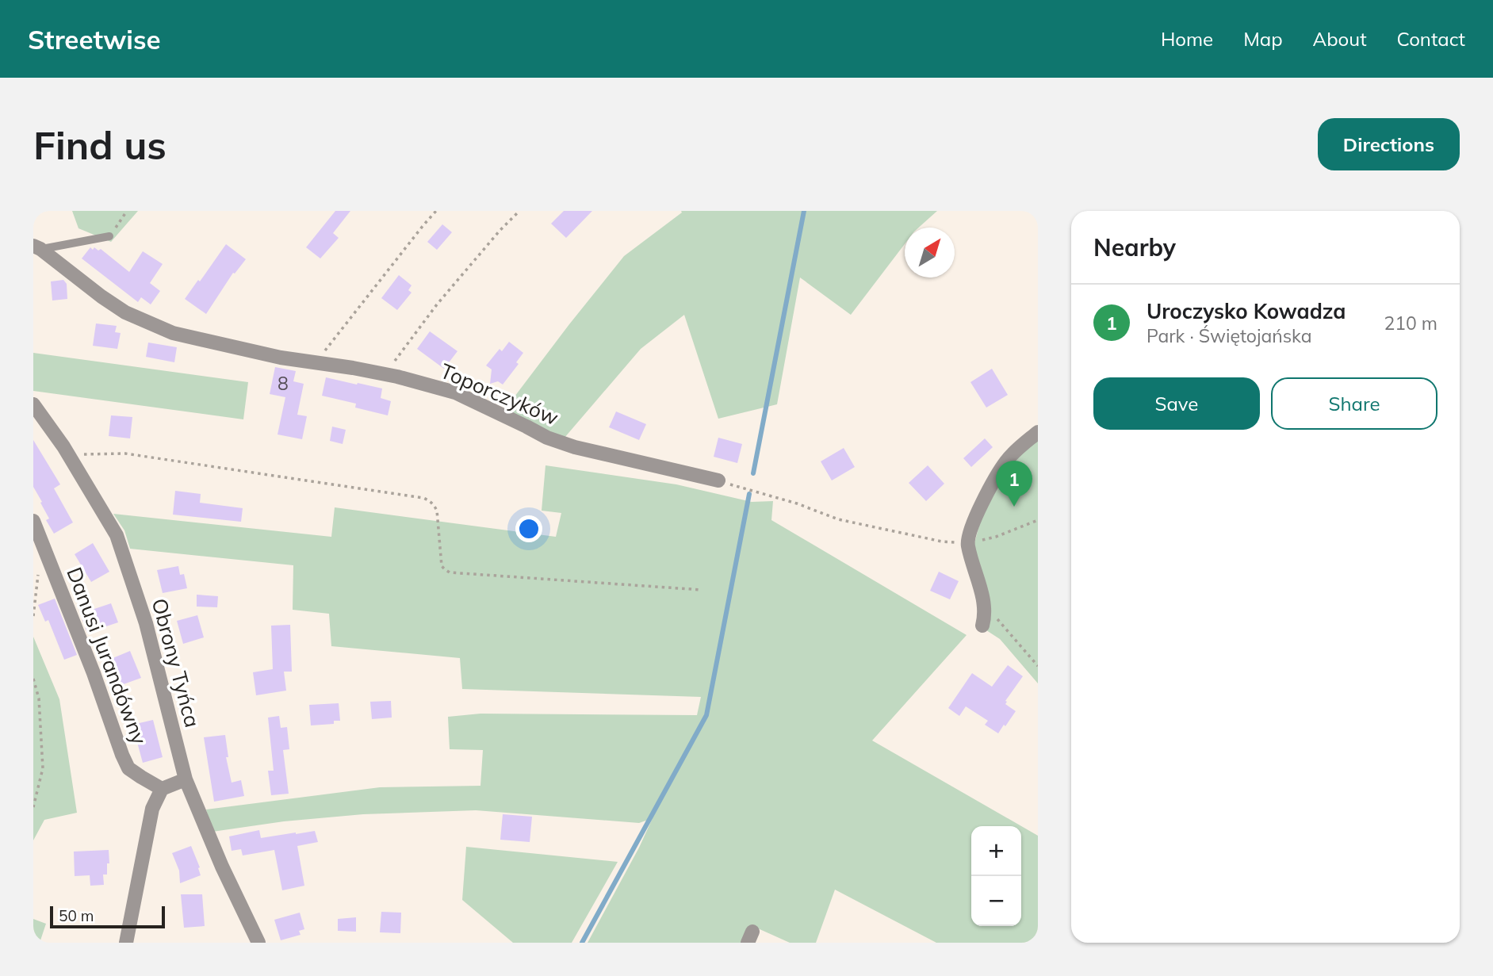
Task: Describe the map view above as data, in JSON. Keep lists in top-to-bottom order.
{
  "streets": {
    "street": ["Toporczyków", "Danusi Jurandówny", "Obrony Tyńca"]
  },
  "house_numbers": ["8"],
  "scale_bar": "50 m",
  "north": "top right",
  "page": {
    "header": "Streetwise",
    "nav": [
      "Home",
      "Map",
      "About",
      "Contact"
    ],
    "buttons": [
      "Directions",
      ["Save", "Share"]
    ],
    "title": "Find us",
    "heading": "Nearby",
    "list": [
      {
        "mark": "1",
        "name": "Uroczysko Kowadza",
        "note": "Park · Świętojańska",
        "value": "210 m"
      }
    ],
    "pins": "1",
    "map_buttons": ["+", "−"],
    "scale": "50 m"
  }
}
